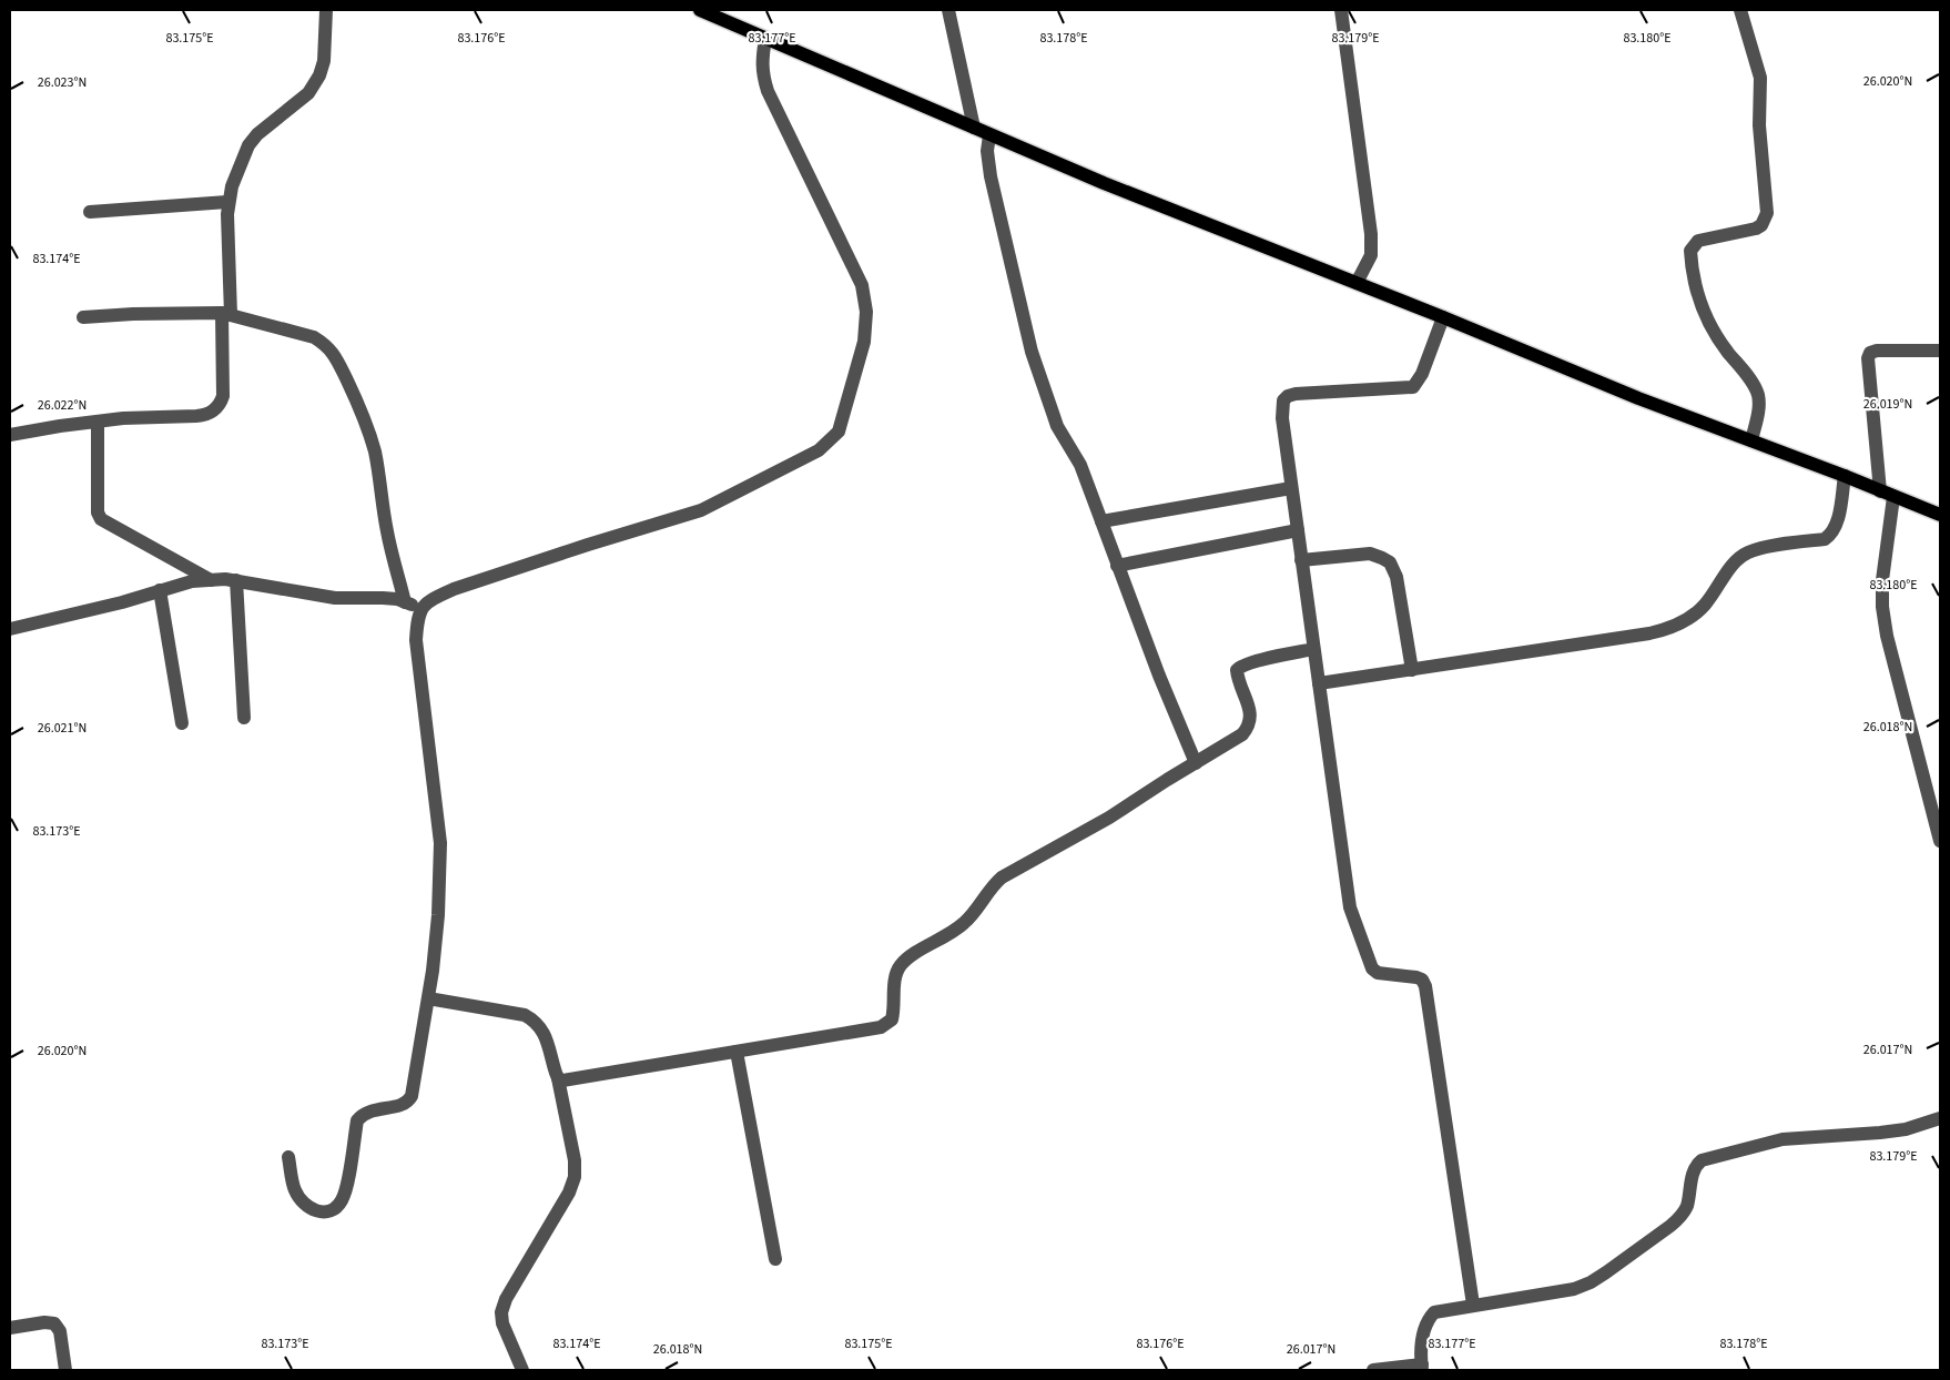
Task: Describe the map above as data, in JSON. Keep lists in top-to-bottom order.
{
  "coordinates": [
    "83.175°E",
    "83.176°E",
    "83.177°E",
    "83.178°E",
    "83.179°E",
    "83.180°E",
    "26.020°N",
    "26.023°N",
    "83.174°E",
    "26.019°N",
    "26.022°N",
    "26.018°N",
    "26.021°N",
    "83.173°E",
    "26.017°N"
  ]
}
